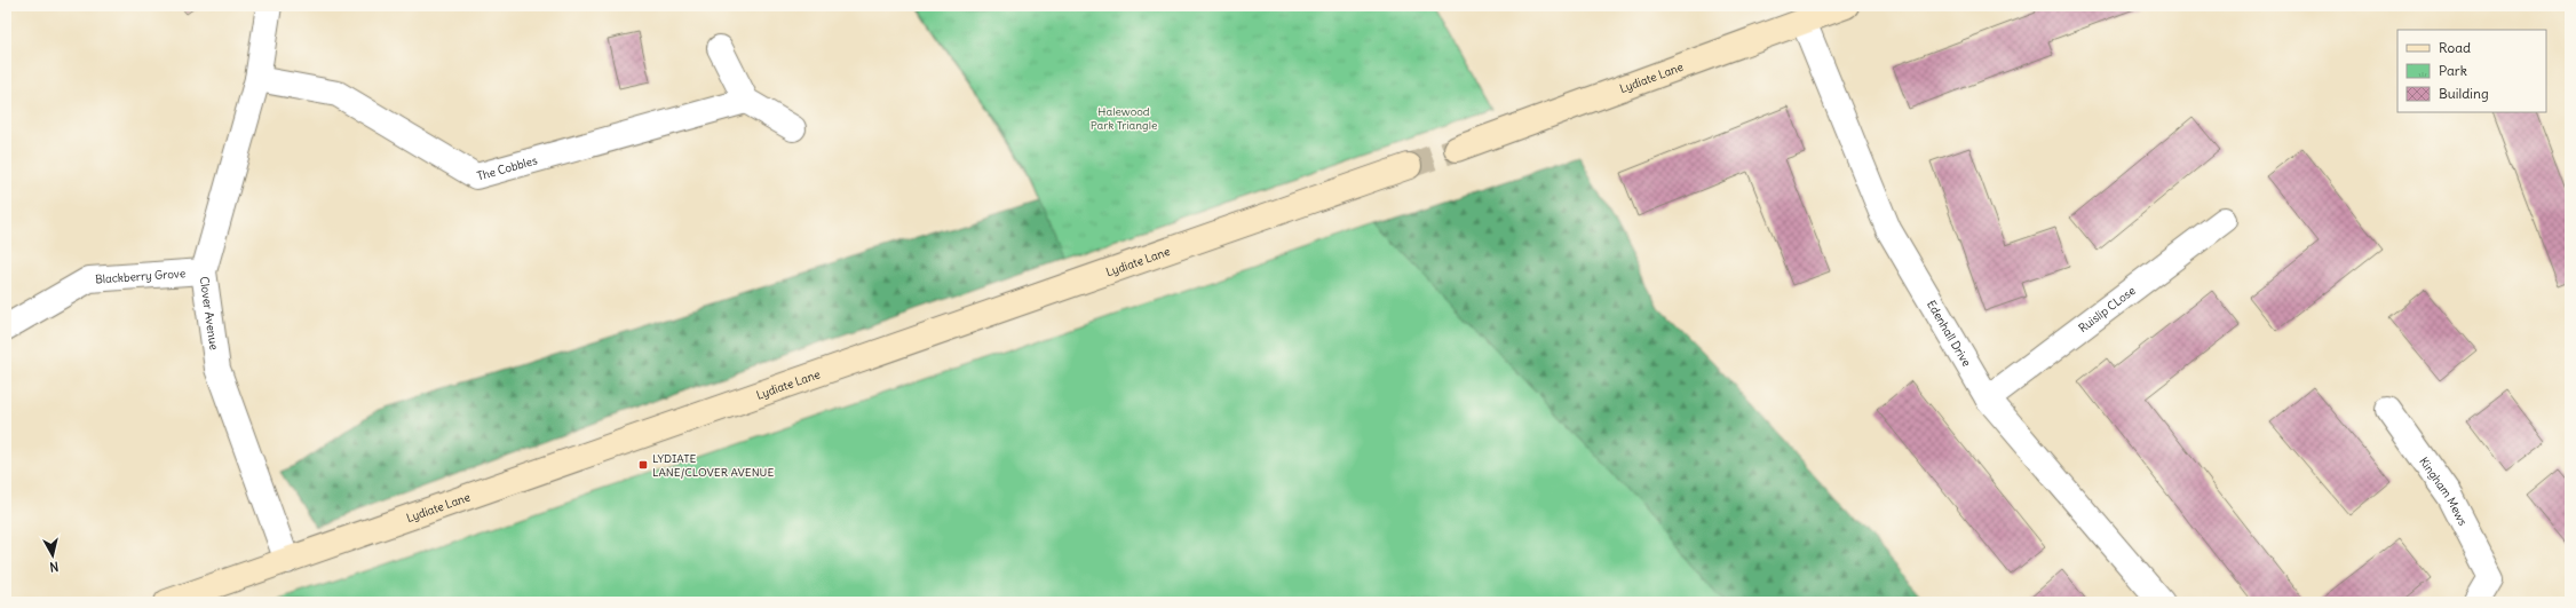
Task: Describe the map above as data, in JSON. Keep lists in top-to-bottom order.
{
  "streets": {
    "street": [
      "Lydiate Lane",
      "The Cobbles",
      "Blackberry Grove",
      "Ruislip CLose",
      "Clover Avenue",
      "Edenhall Drive",
      "Kingham Mews"
    ]
  },
  "crossings": [
    ["Lydiate Lane", "Clover Avenue"],
    ["Lydiate Lane", "Edenhall Drive"],
    ["The Cobbles", "Clover Avenue"],
    ["Blackberry Grove", "Clover Avenue"],
    ["Ruislip CLose", "Edenhall Drive"]
  ],
  "parks": ["Halewood Park Triangle"],
  "places": {
    "transit": ["LYDIATE LANE/CLOVER AVENUE"]
  },
  "legend": ["Road", "Park", "Building"],
  "north": "bottom"
}
